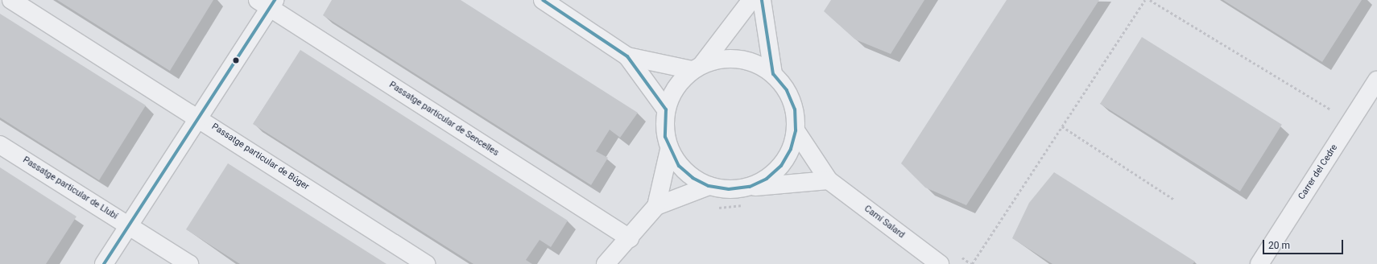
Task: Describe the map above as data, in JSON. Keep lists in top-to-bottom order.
{
  "streets": {
    "street": [
      "Passatge particular de Sencelles",
      "Passatge particular de Búger",
      "Carrer del Cedre",
      "Passatge particular de Llubí",
      "Camí Salard"
    ]
  },
  "scale_bar": "20 m"
}
